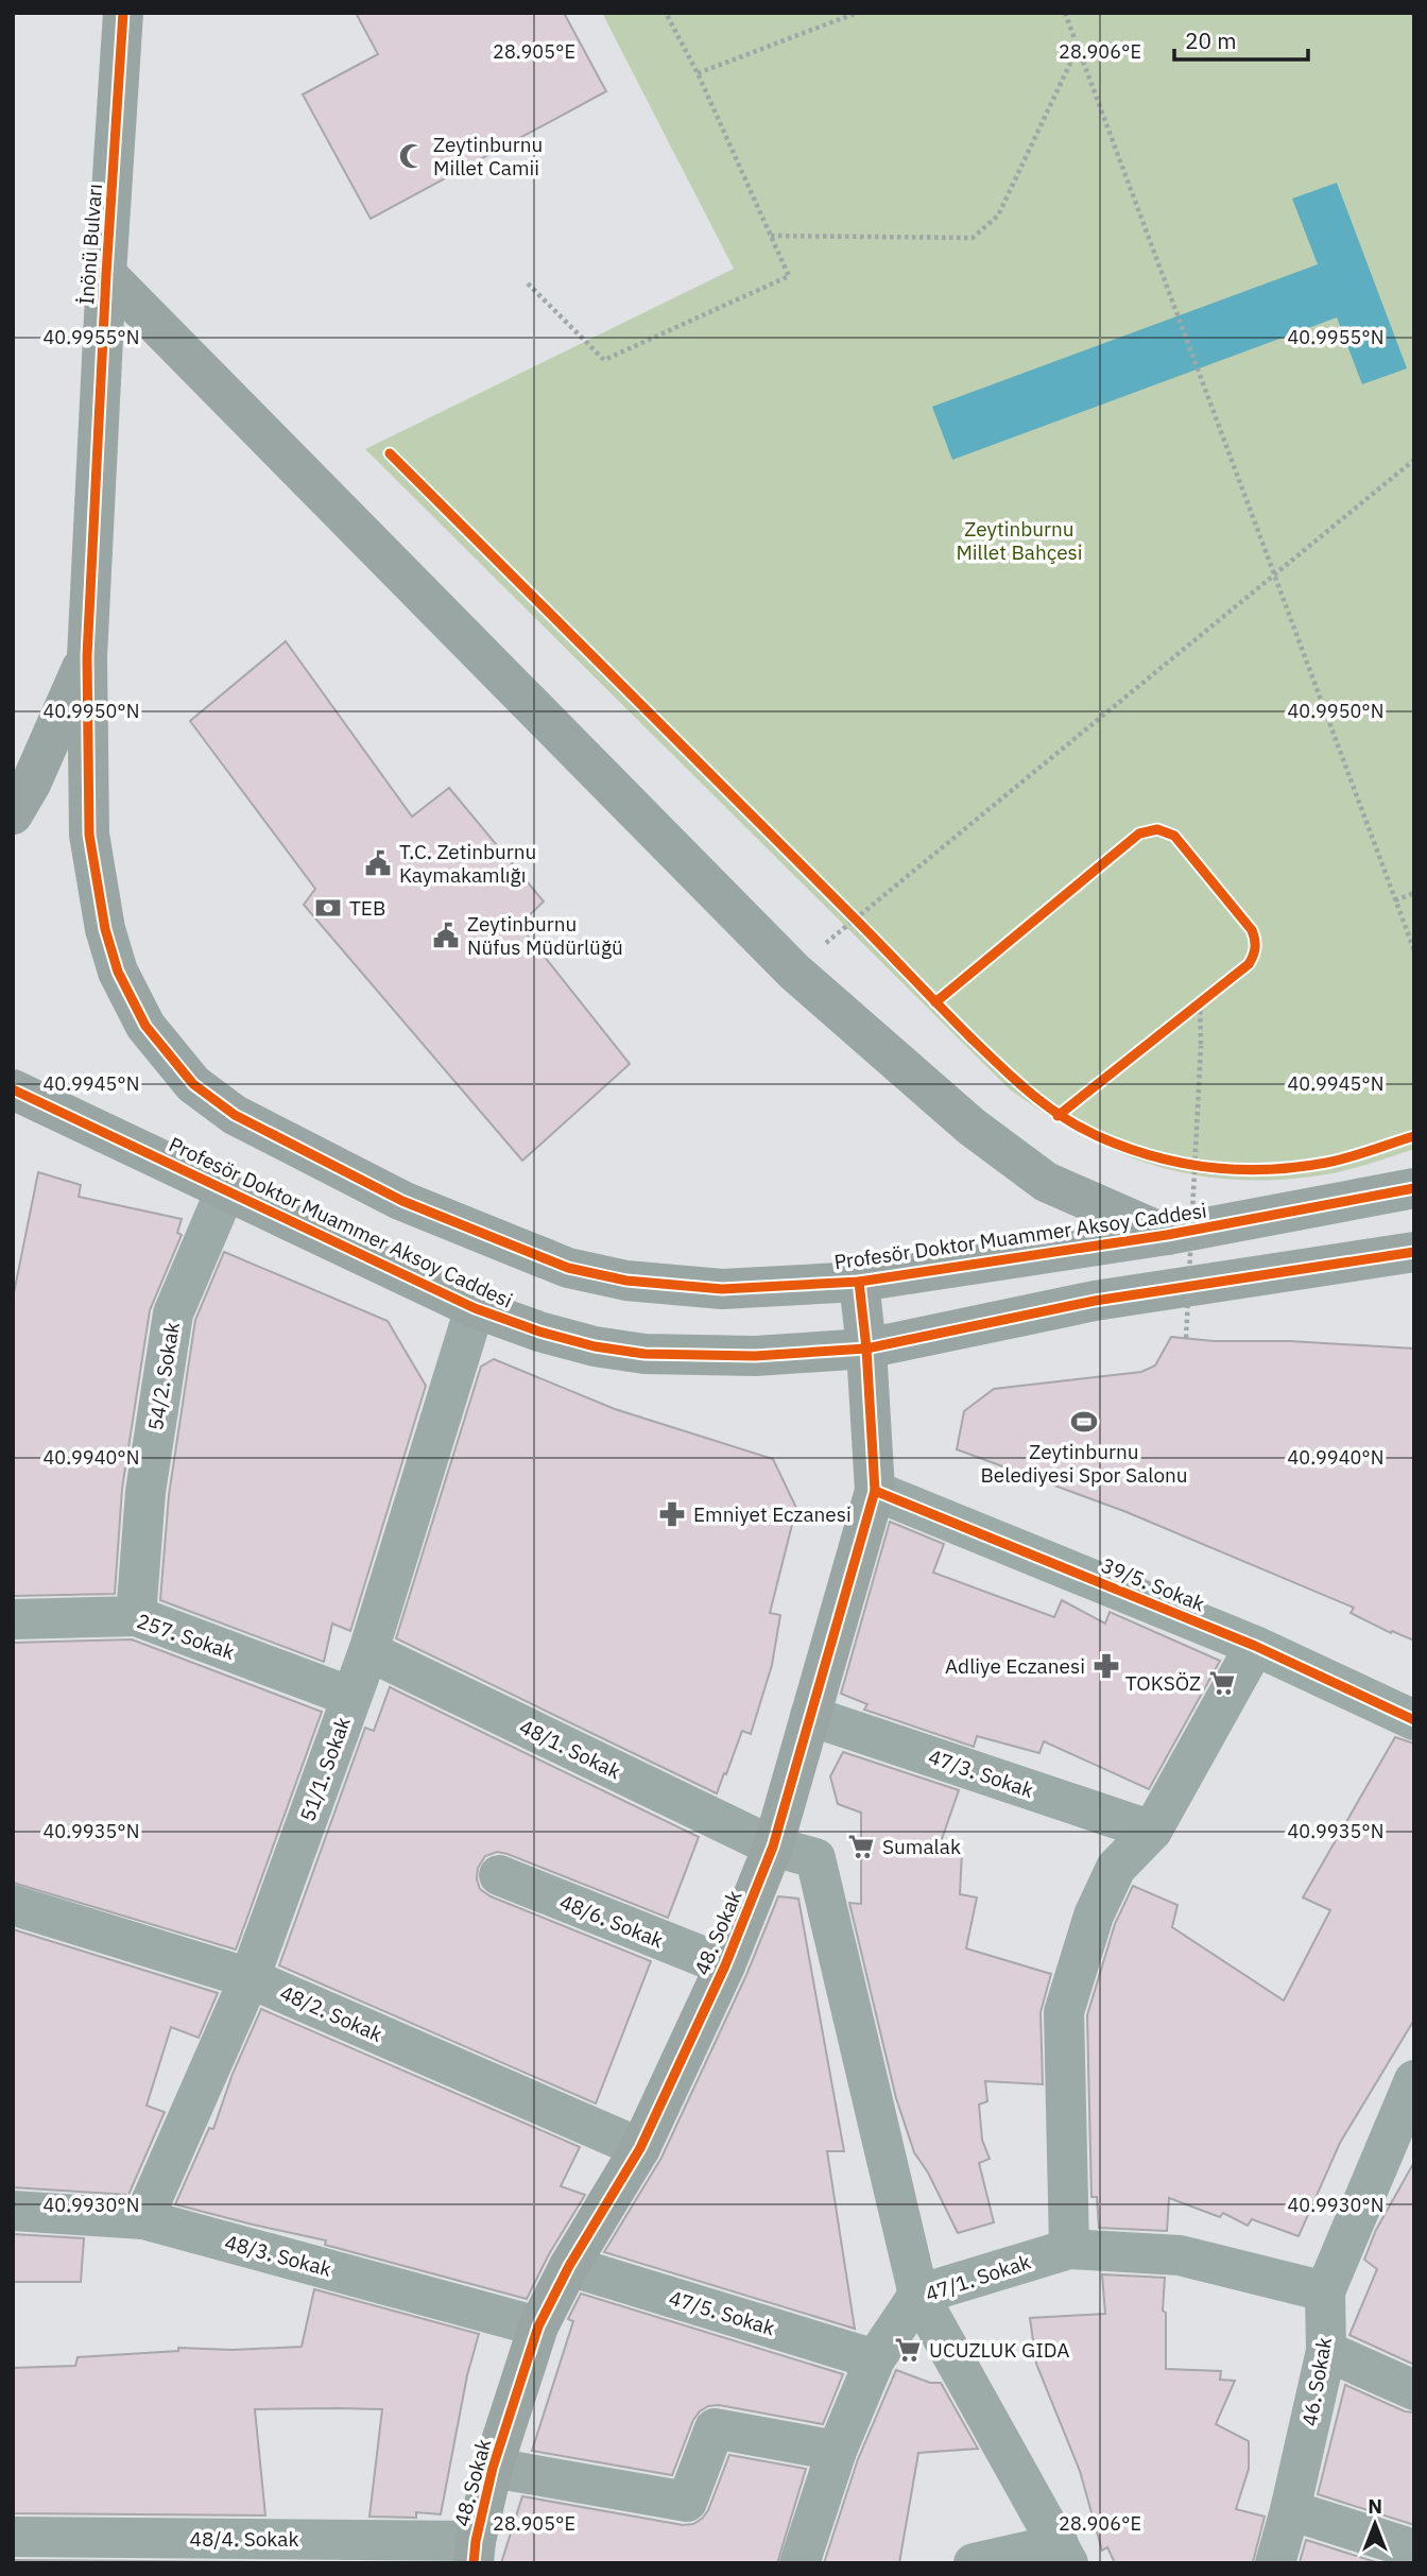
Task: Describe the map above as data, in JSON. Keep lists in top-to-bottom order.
{
  "streets": {
    "main road": ["İnönü Bulvarı", "Profesör Doktor Muammer Aksoy Caddesi", "48. Sokak"],
    "street": [
      "54/2. Sokak",
      "39/5. Sokak",
      "257. Sokak",
      "48/1. Sokak",
      "51/1. Sokak",
      "47/3. Sokak",
      "48/6. Sokak",
      "48/2. Sokak",
      "48/3. Sokak",
      "47/1. Sokak",
      "47/5. Sokak",
      "46. Sokak",
      "48/4. Sokak"
    ]
  },
  "crossings": [
    ["İnönü Bulvarı", "Profesör Doktor Muammer Aksoy Caddesi"],
    ["Profesör Doktor Muammer Aksoy Caddesi", "54/2. Sokak"],
    ["Profesör Doktor Muammer Aksoy Caddesi", "51/1. Sokak"],
    ["Profesör Doktor Muammer Aksoy Caddesi", "48. Sokak"],
    ["54/2. Sokak", "257. Sokak"],
    ["39/5. Sokak", "48. Sokak"],
    ["257. Sokak", "51/1. Sokak"],
    ["48/1. Sokak", "51/1. Sokak"],
    ["48/1. Sokak", "48. Sokak"],
    ["48/1. Sokak", "47/1. Sokak"],
    ["51/1. Sokak", "48/2. Sokak"],
    ["51/1. Sokak", "48/3. Sokak"],
    ["47/3. Sokak", "48. Sokak"],
    ["48/6. Sokak", "48. Sokak"],
    ["48. Sokak", "48/2. Sokak"],
    ["48. Sokak", "48/3. Sokak"],
    ["48. Sokak", "47/5. Sokak"],
    ["48. Sokak", "48/4. Sokak"],
    ["47/1. Sokak", "47/5. Sokak"],
    ["47/1. Sokak", "46. Sokak"]
  ],
  "parks": ["Zeytinburnu Millet Bahçesi"],
  "places": {
    "mosque": ["Zeytinburnu Millet Camii"],
    "public building": ["T.C. Zetinburnu Kaymakamlığı", "Zeytinburnu Nüfus Müdürlüğü"],
    "bank": ["TEB"],
    "sports": ["Zeytinburnu Belediyesi Spor Salonu"],
    "pharmacy": ["Emniyet Eczanesi", "Adliye Eczanesi"],
    "supermarket": ["TOKSÖZ", "Sumalak", "UCUZLUK GIDA"]
  },
  "scale_bar": "20 m",
  "north": "top",
  "coordinates": [
    "28.905°E",
    "28.906°E",
    "40.9955°N",
    "40.9950°N",
    "40.9945°N",
    "40.9940°N",
    "40.9935°N",
    "40.9930°N"
  ]
}
